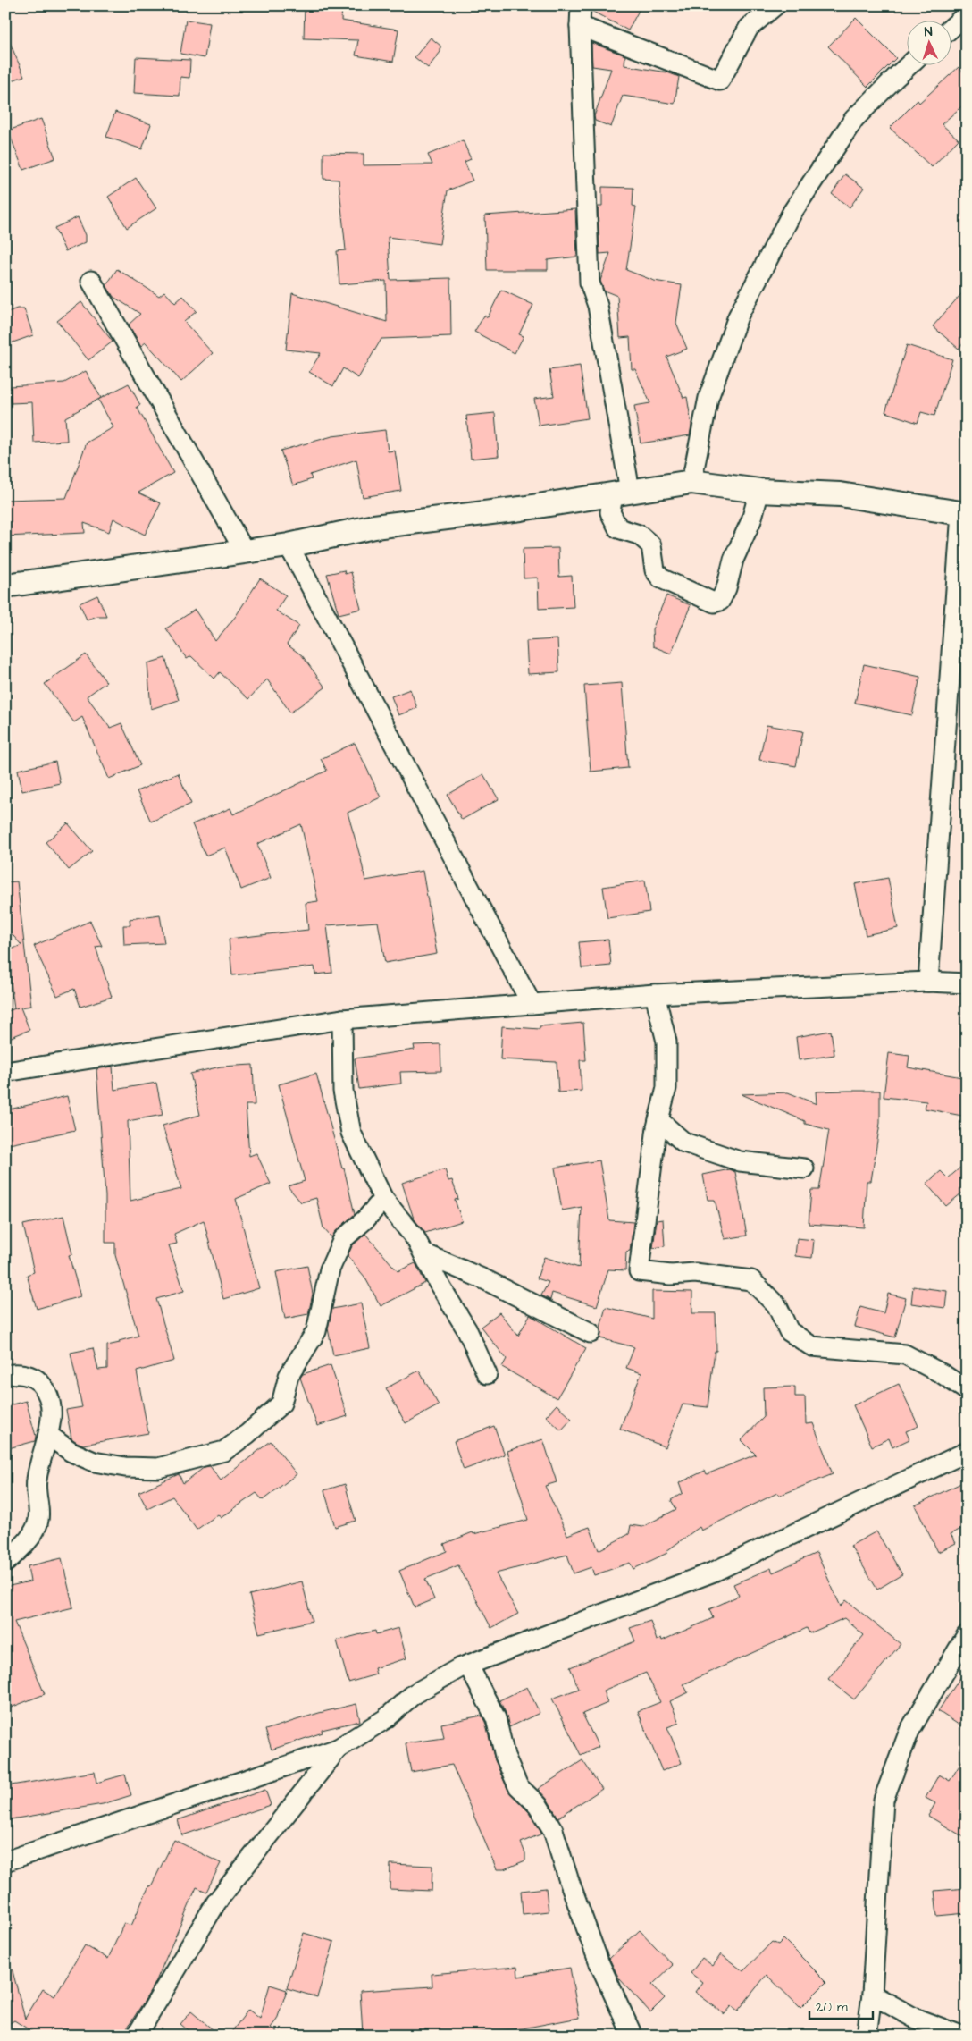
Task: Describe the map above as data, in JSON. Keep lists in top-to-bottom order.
{
  "scale_bar": "20 m",
  "north": "top"
}
